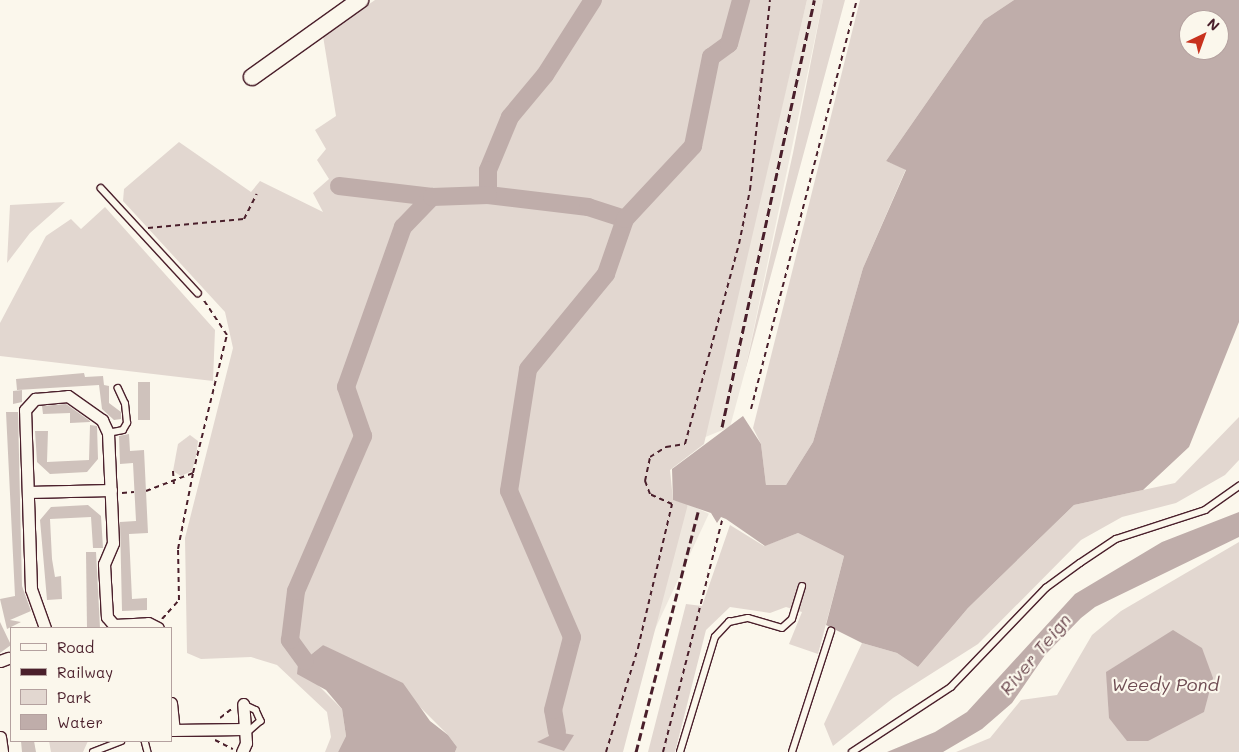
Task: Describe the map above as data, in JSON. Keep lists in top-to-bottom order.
{
  "water": ["River Teign", "Weedy Pond"],
  "legend": [
    "Road",
    "Railway",
    "Park",
    "Water"
  ],
  "north": "top right"
}
